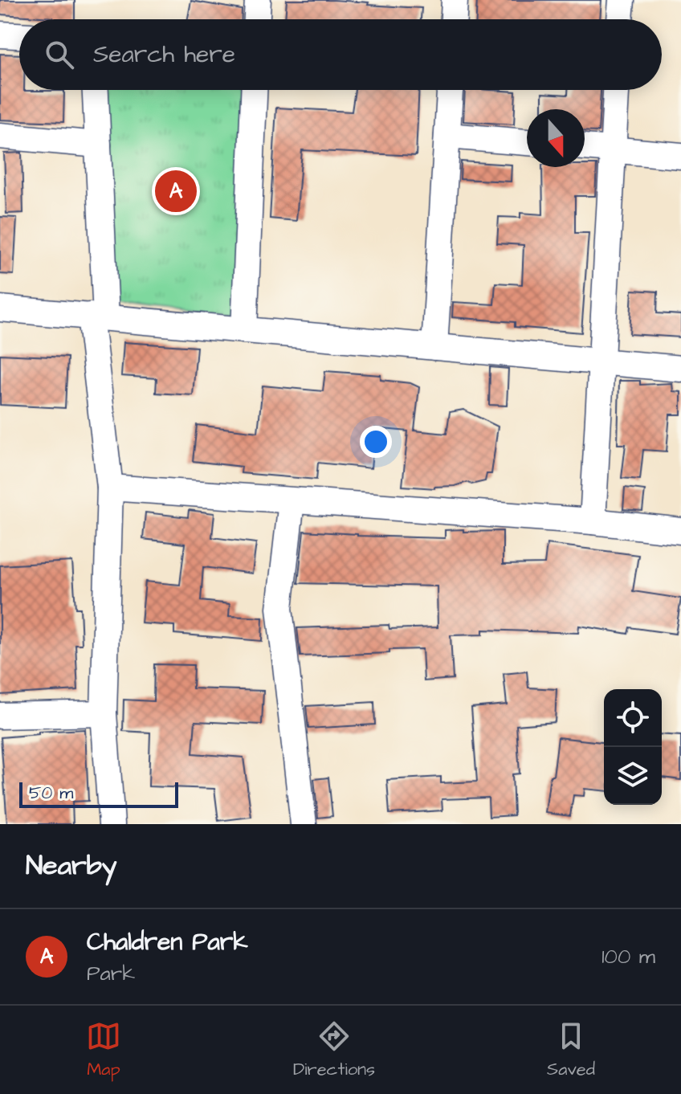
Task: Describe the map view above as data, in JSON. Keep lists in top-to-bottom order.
{
  "scale_bar": "50 m",
  "north": "bottom",
  "page": {
    "search": "Search here",
    "pins": "A",
    "scale": "50 m",
    "heading": "Nearby",
    "list": [
      {
        "mark": "A",
        "name": "Chaldren Park",
        "note": "Park",
        "value": "100 m"
      }
    ],
    "nav": ["Map", "Directions", "Saved"]
  }
}
